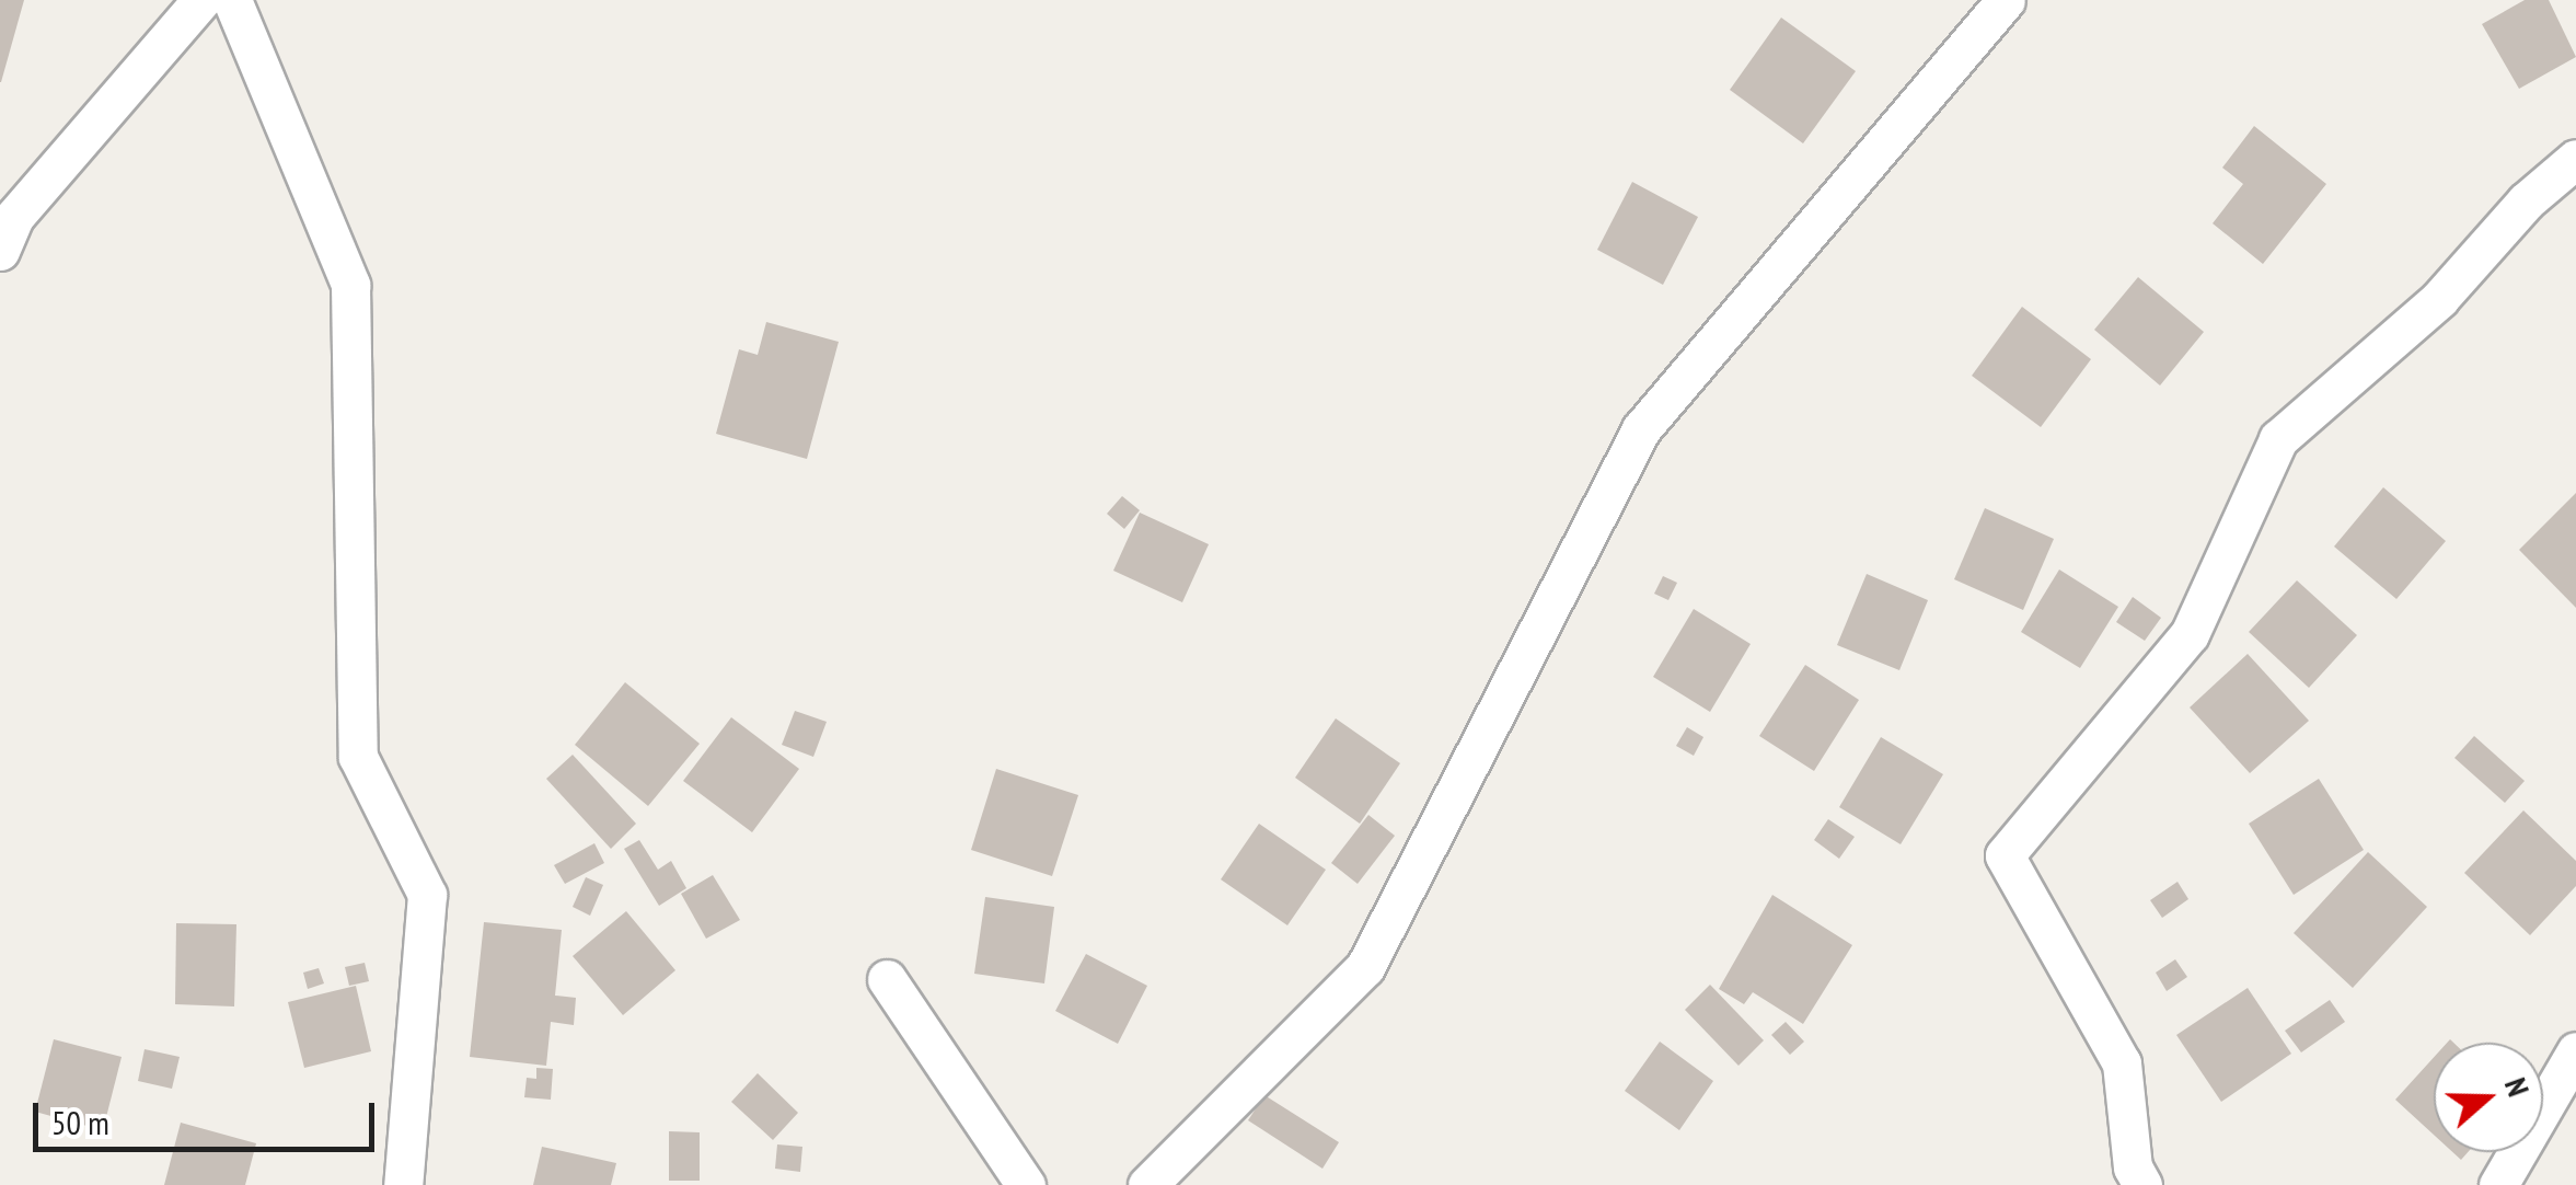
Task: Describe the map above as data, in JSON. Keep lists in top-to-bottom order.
{
  "scale_bar": "50 m",
  "north": "right"
}
